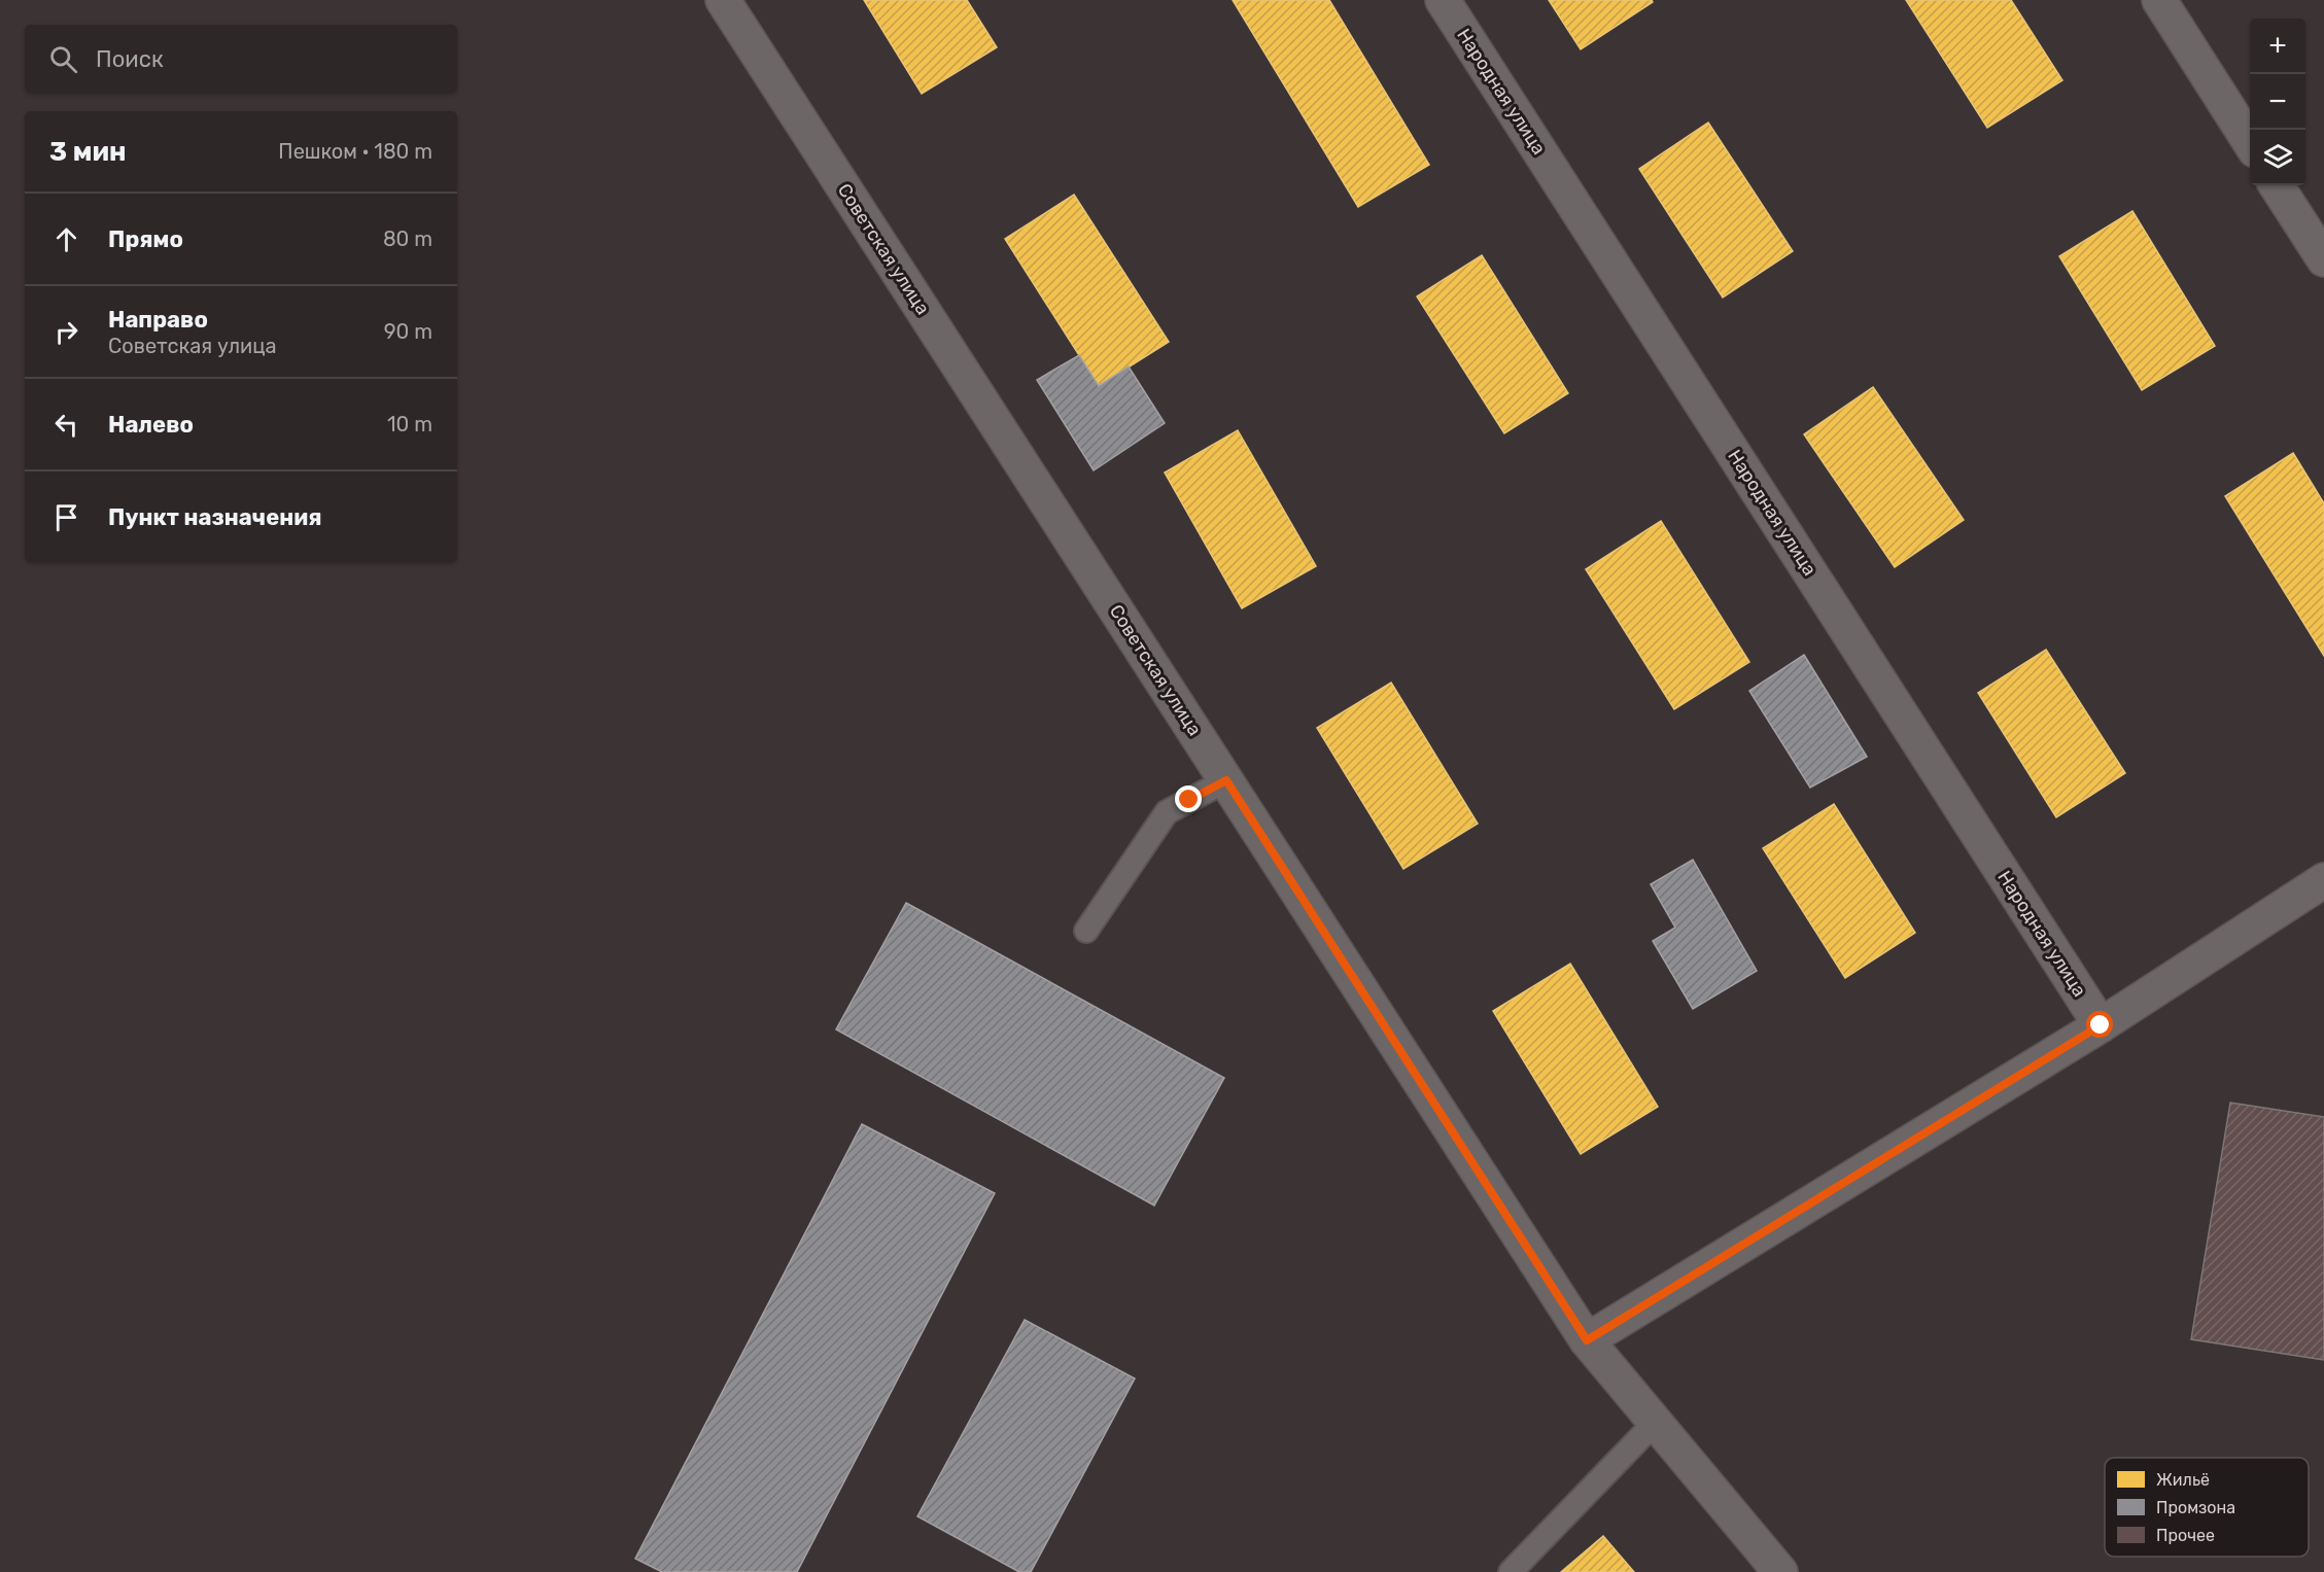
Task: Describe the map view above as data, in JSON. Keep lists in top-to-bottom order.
{
  "streets": {
    "street": ["Народная улица", "Советская улица"]
  },
  "legend": ["Жильё", "Промзона", "Прочее"],
  "page": {
    "map_buttons": ["+", "−"],
    "search": "Поиск",
    "heading": ["3 мин", "Пешком · 180 m"],
    "list": [
      ["Прямо", "80 m"],
      ["Направо", "Советская улица", "90 m"],
      ["Налево", "10 m"],
      "Пункт назначения"
    ]
  }
}
